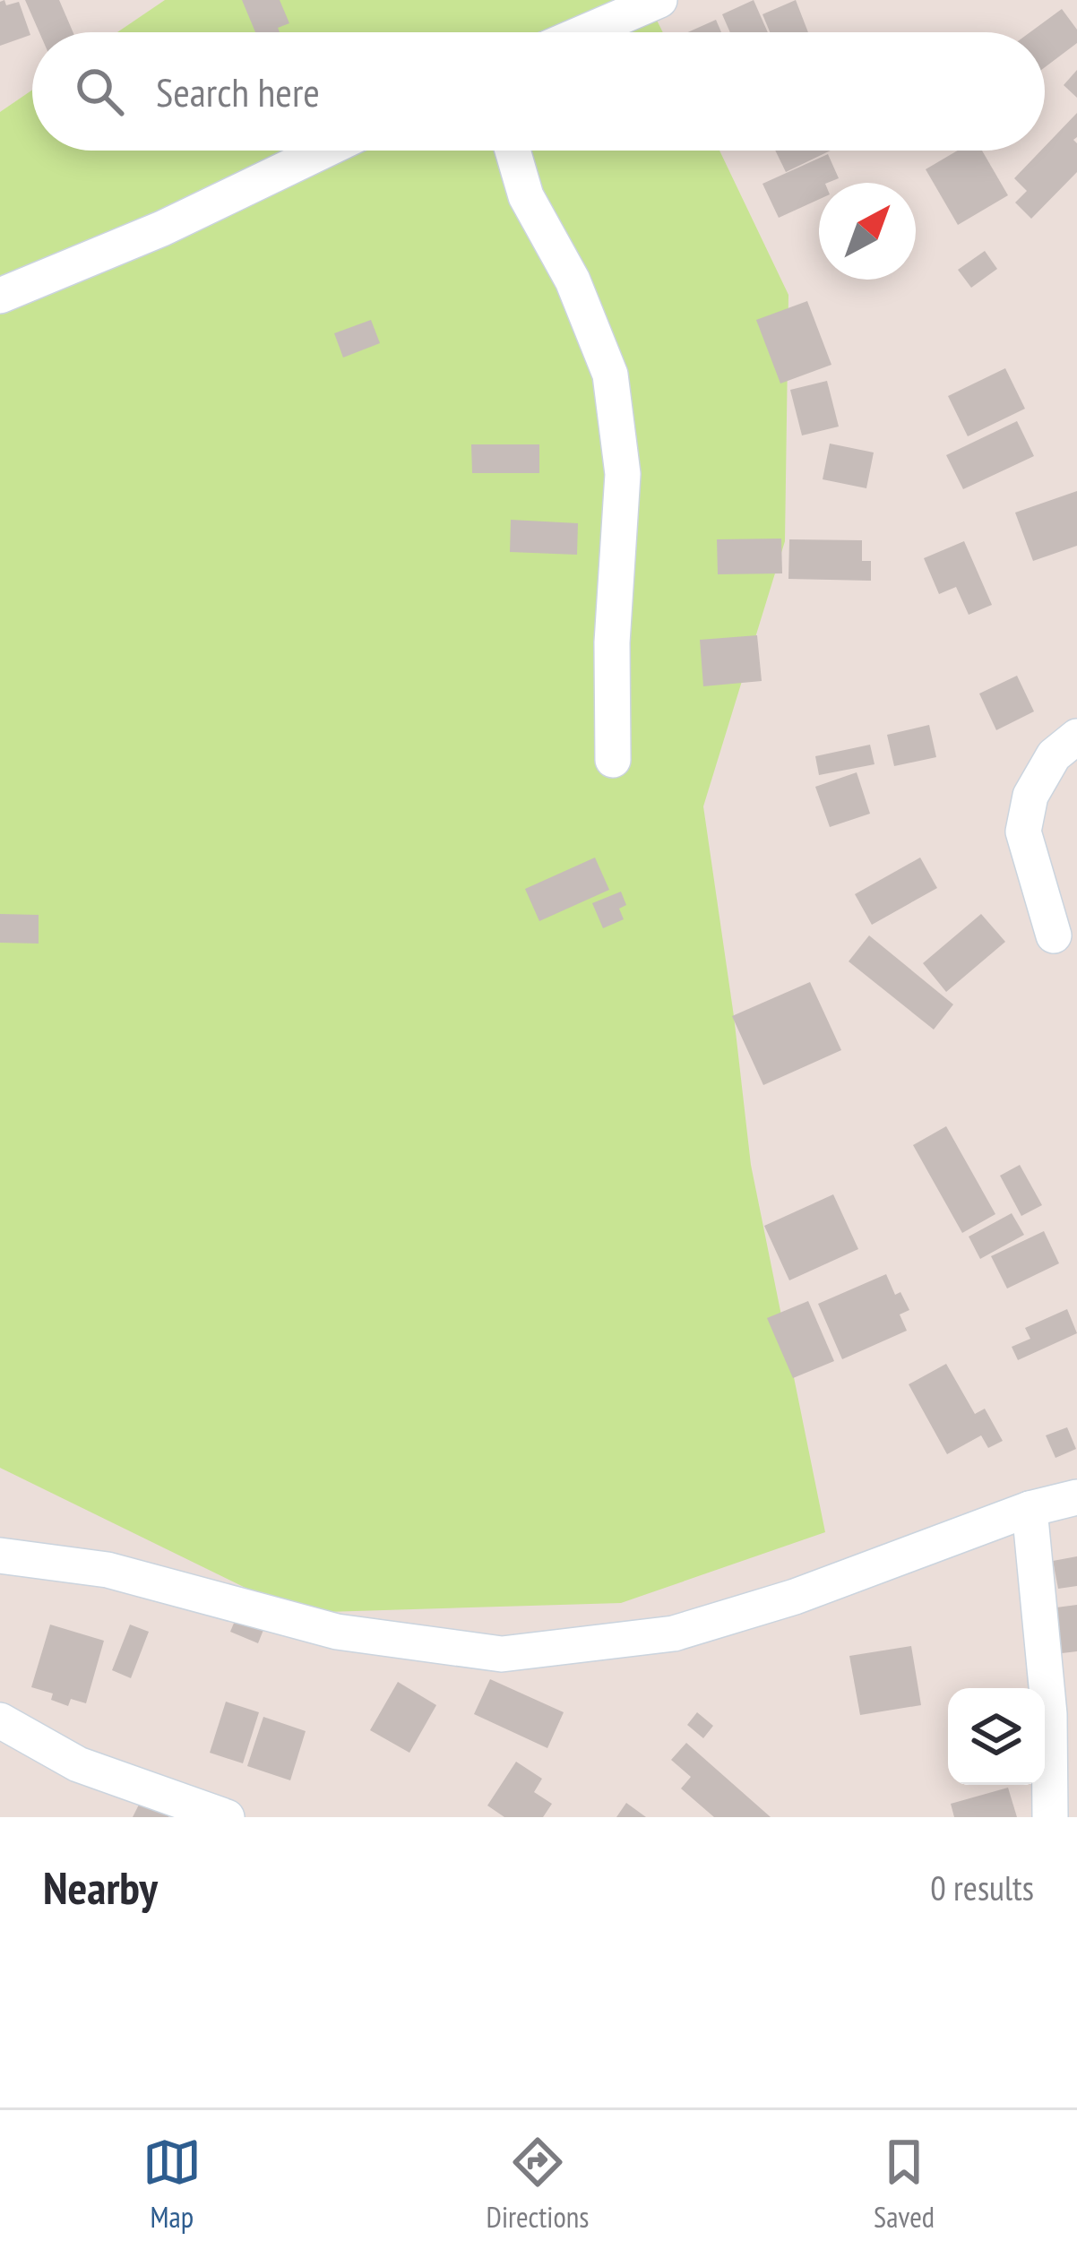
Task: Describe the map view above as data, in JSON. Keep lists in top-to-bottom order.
{
  "north": "top right",
  "page": {
    "search": "Search here",
    "heading": ["Nearby", "0 results"],
    "nav": ["Map", "Directions", "Saved"]
  }
}
